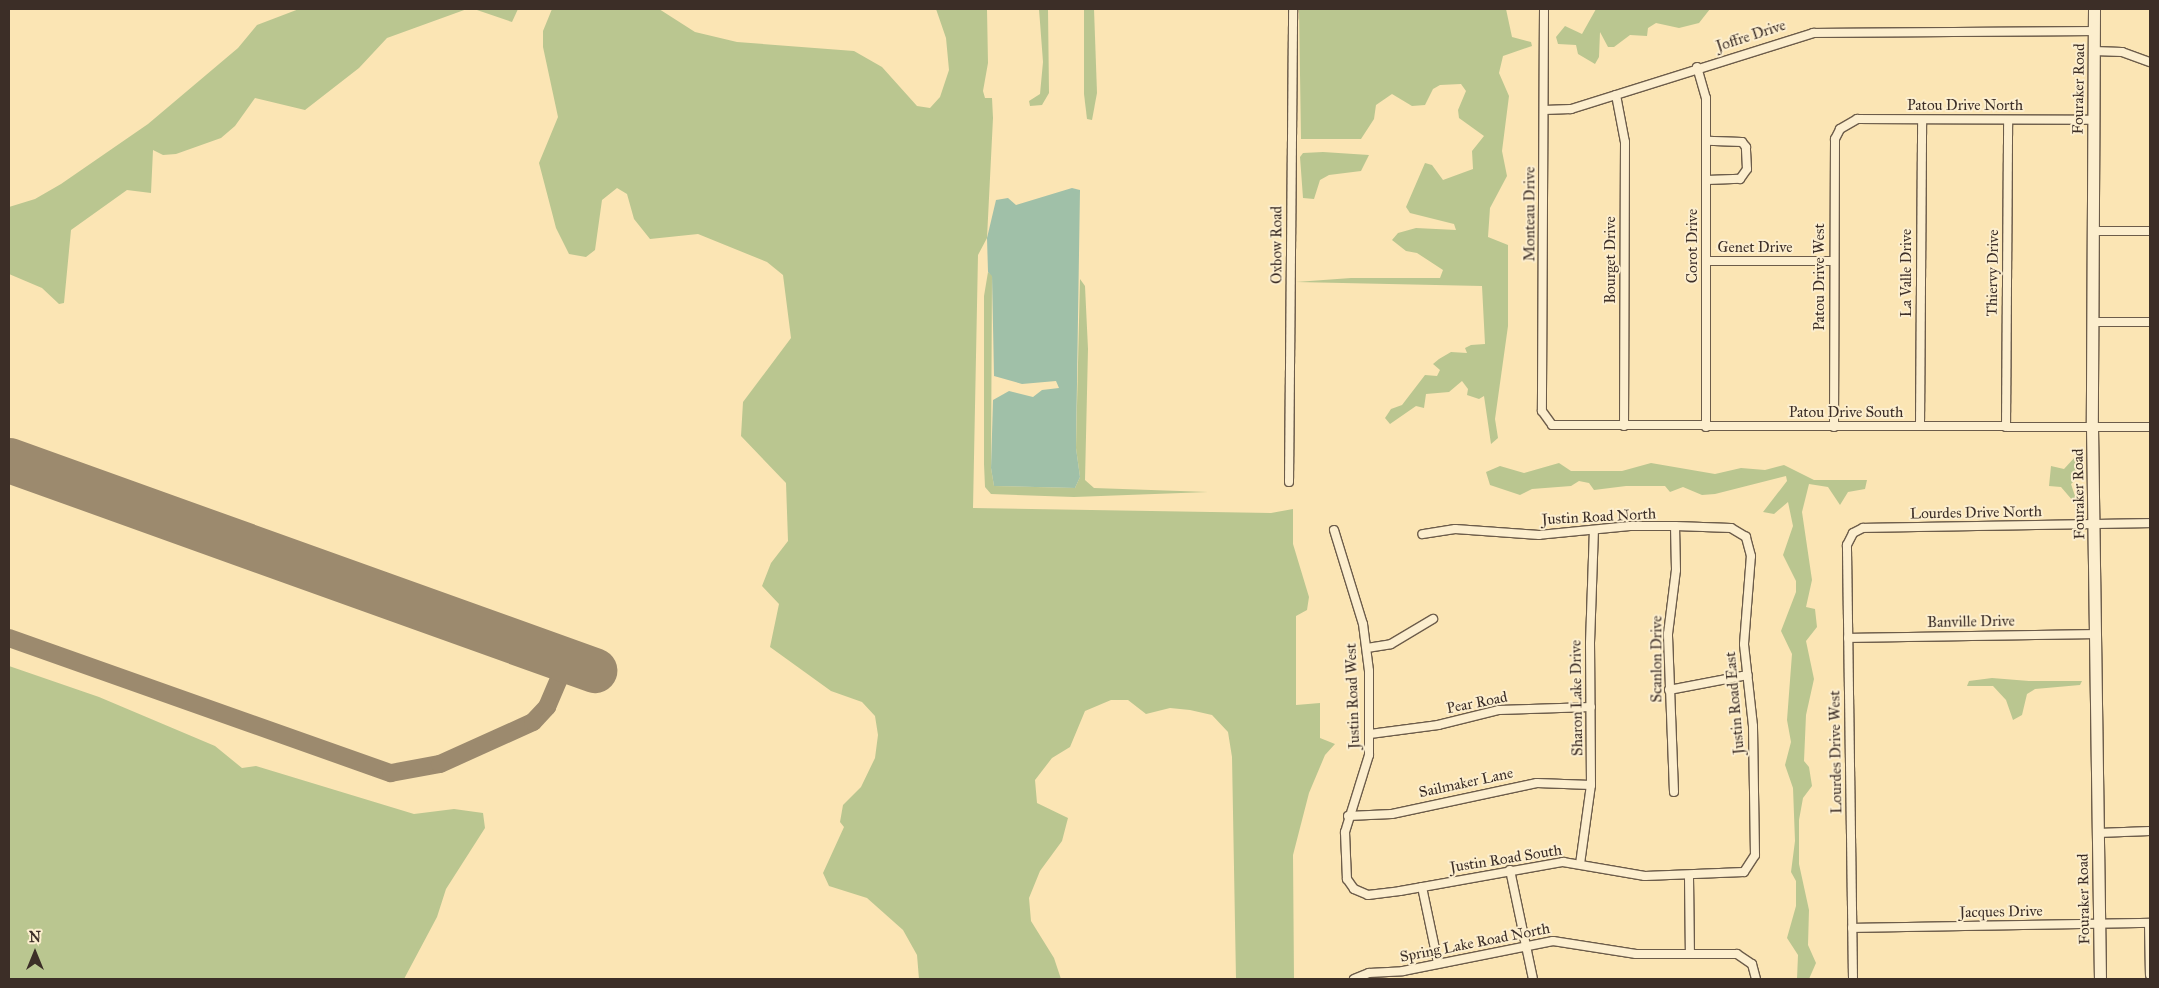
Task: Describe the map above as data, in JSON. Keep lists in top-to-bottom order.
{
  "streets": {
    "main road": ["Fouraker Road"],
    "street": [
      "Joffre Drive",
      "Patou Drive North",
      "Monteau Drive",
      "Oxbow Road",
      "Corot Drive",
      "Genet Drive",
      "Bourget Drive",
      "La Valle Drive",
      "Thiervy Drive",
      "Patou Drive West",
      "Patou Drive South",
      "Lourdes Drive North",
      "Justin Road North",
      "Banville Drive",
      "Scanlon Drive",
      "Justin Road West",
      "Sharon Lake Drive",
      "Pear Road",
      "Justin Road East",
      "Lourdes Drive West",
      "Sailmaker Lane",
      "Justin Road South",
      "Jacques Drive",
      "Spring Lake Road North"
    ]
  },
  "crossings": [
    ["Joffre Drive", "Fouraker Road"],
    ["Joffre Drive", "Monteau Drive"],
    ["Joffre Drive", "Corot Drive"],
    ["Joffre Drive", "Bourget Drive"],
    ["Fouraker Road", "Patou Drive North"],
    ["Fouraker Road", "Patou Drive South"],
    ["Fouraker Road", "Lourdes Drive North"],
    ["Fouraker Road", "Banville Drive"],
    ["Fouraker Road", "Jacques Drive"],
    ["Patou Drive North", "La Valle Drive"],
    ["Patou Drive North", "Thiervy Drive"],
    ["Patou Drive North", "Patou Drive West"],
    ["Monteau Drive", "Patou Drive South"],
    ["Corot Drive", "Genet Drive"],
    ["Corot Drive", "Patou Drive South"],
    ["Genet Drive", "Patou Drive West"],
    ["Bourget Drive", "Patou Drive South"],
    ["La Valle Drive", "Patou Drive South"],
    ["Thiervy Drive", "Patou Drive South"],
    ["Patou Drive West", "Patou Drive South"],
    ["Lourdes Drive North", "Lourdes Drive West"],
    ["Justin Road North", "Scanlon Drive"],
    ["Justin Road North", "Sharon Lake Drive"],
    ["Justin Road North", "Justin Road East"],
    ["Banville Drive", "Lourdes Drive West"],
    ["Justin Road West", "Pear Road"],
    ["Justin Road West", "Sailmaker Lane"],
    ["Justin Road West", "Justin Road South"],
    ["Sharon Lake Drive", "Pear Road"],
    ["Sharon Lake Drive", "Sailmaker Lane"],
    ["Sharon Lake Drive", "Justin Road South"],
    ["Justin Road East", "Justin Road South"],
    ["Lourdes Drive West", "Jacques Drive"]
  ],
  "north": "top"
}
